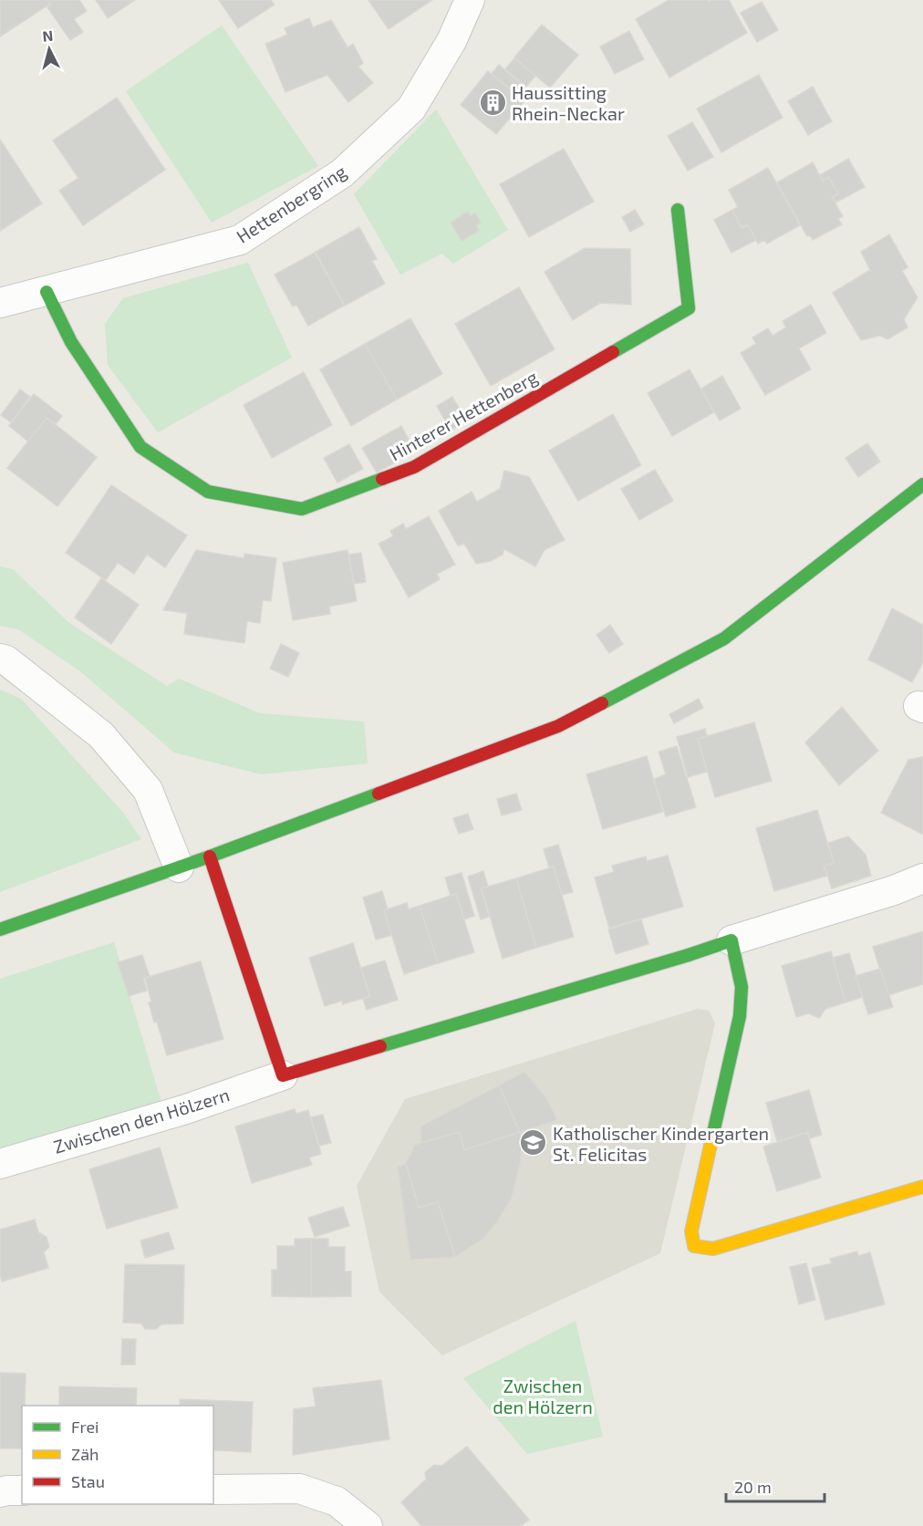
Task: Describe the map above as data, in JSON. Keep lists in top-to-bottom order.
{
  "streets": {
    "street": ["Hettenbergring", "Hinterer Hettenberg", "Zwischen den Hölzern"]
  },
  "crossings": [
    ["Hettenbergring", "Hinterer Hettenberg"]
  ],
  "parks": ["Zwischen den Hölzern"],
  "places": {
    "building": ["Haussitting Rhein-Neckar"],
    "school or university": ["Katholischer Kindergarten St. Felicitas"]
  },
  "legend": ["Frei", "Zäh", "Stau"],
  "scale_bar": "20 m",
  "north": "top"
}
